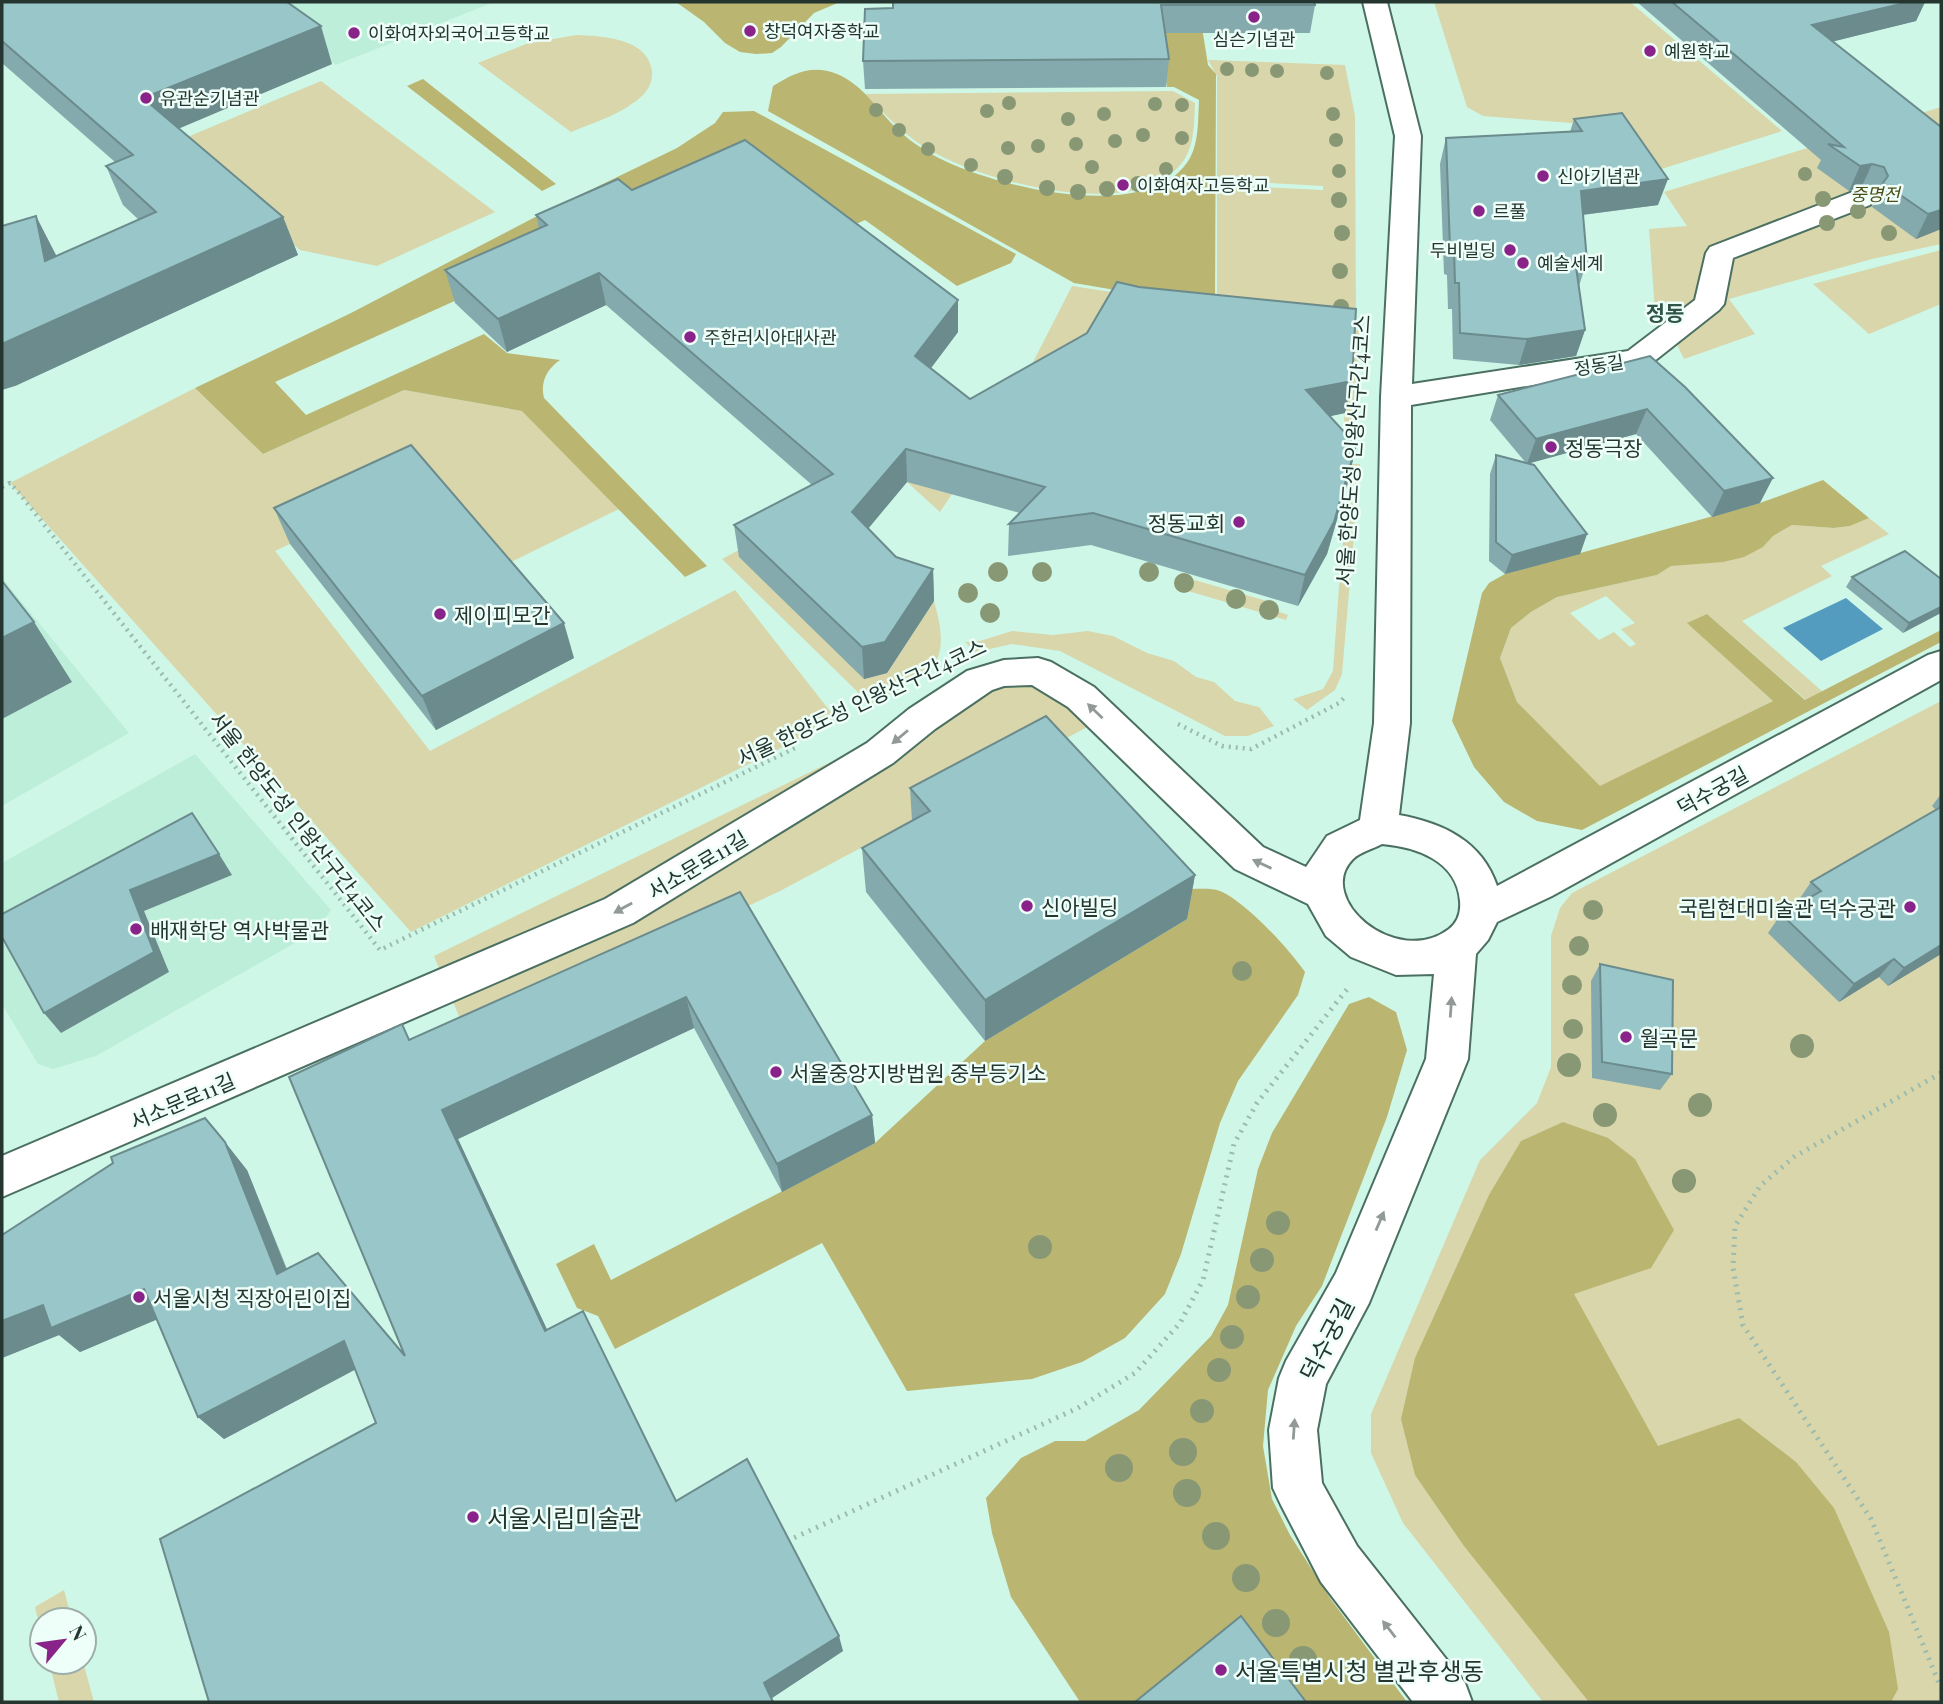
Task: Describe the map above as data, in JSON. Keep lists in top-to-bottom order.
{
  "streets": {
    "street": ["정동길", "덕수궁길", "서소문로11길"],
    "path": ["서울 한양도성 인왕산구간4코스"]
  },
  "crossings": [
    ["덕수궁길", "서소문로11길"]
  ],
  "one_way": ["덕수궁길", "서소문로11길"],
  "districts": ["정동"],
  "parks": ["중명전"],
  "places": [
    "심슨기념관",
    "창덕여자중학교",
    "이화여자외국어고등학교",
    "예원학교",
    "유관순기념관",
    "신아기념관",
    "이화여자고등학교",
    "르풀",
    "두비빌딩",
    "예술세계",
    "주한러시아대사관",
    "정동극장",
    "정동교회",
    "제이피모간",
    "신아빌딩",
    "국립현대미술관 덕수궁관",
    "배재학당 역사박물관",
    "월곡문",
    "서울중앙지방법원 중부등기소",
    "서울시청 직장어린이집",
    "서울시립미술관",
    "서울특별시청 별관후생동"
  ],
  "north": "top right"
}
